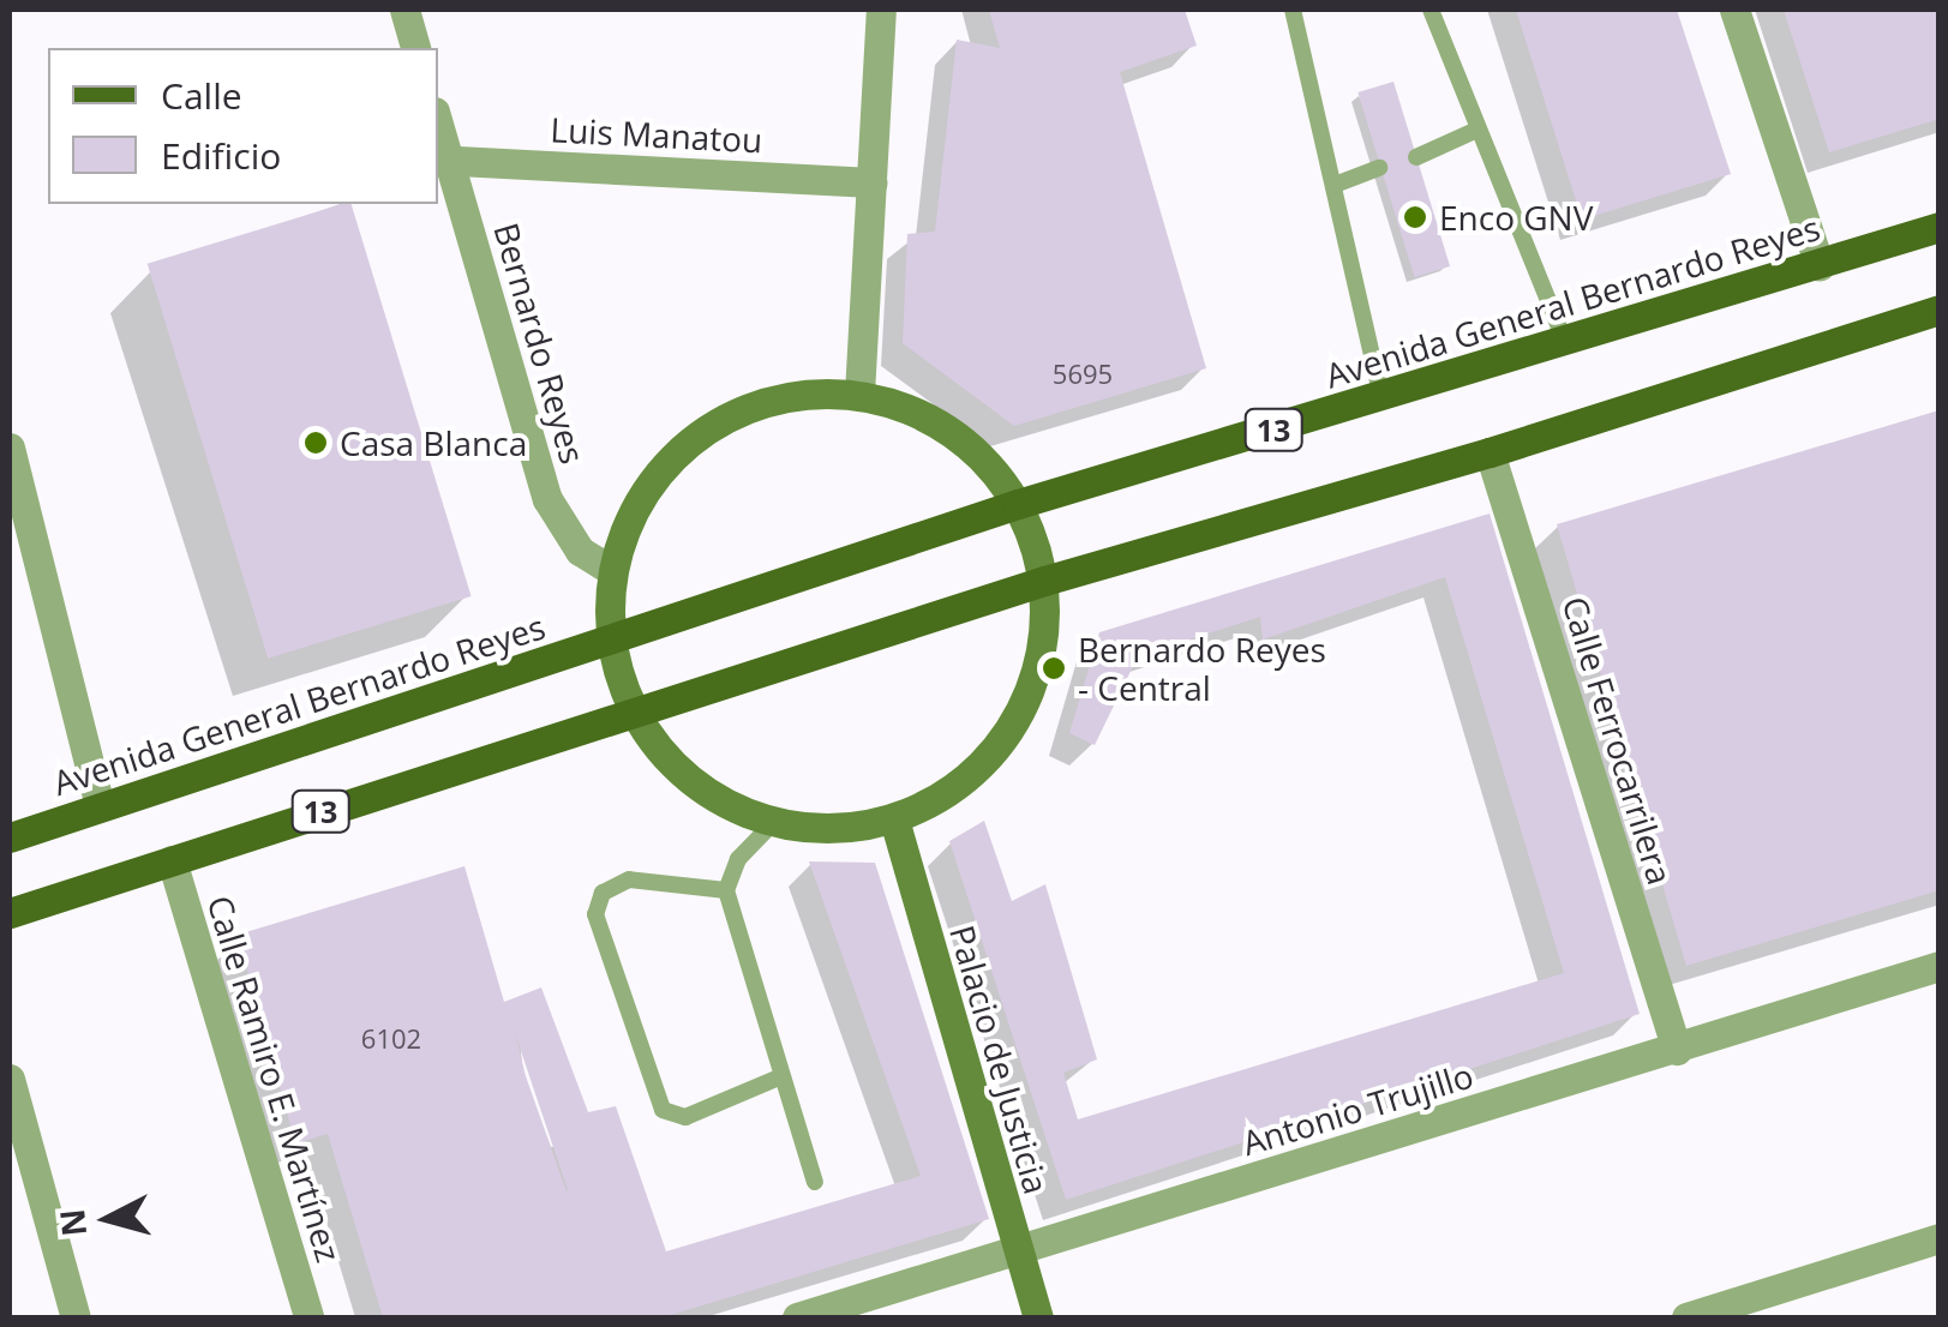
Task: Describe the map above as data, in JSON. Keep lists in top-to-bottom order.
{
  "streets": {
    "main road": ["Avenida General Bernardo Reyes", "13"],
    "street": [
      "Luis Manatou",
      "Bernardo Reyes",
      "Calle Ferrocarrilera",
      "Palacio de Justicia",
      "Calle Ramiro E. Martínez",
      "Antonio Trujillo"
    ]
  },
  "crossings": [
    ["Luis Manatou", "Bernardo Reyes"],
    ["13", "Calle Ferrocarrilera"],
    ["13", "Calle Ramiro E. Martínez"],
    ["Calle Ferrocarrilera", "Antonio Trujillo"],
    ["Palacio de Justicia", "Antonio Trujillo"]
  ],
  "places": ["Enco GNV", "Casa Blanca", "Bernardo Reyes - Central"],
  "house_numbers": ["5695", "6102"],
  "legend": ["Calle", "Edificio"],
  "north": "left"
}
